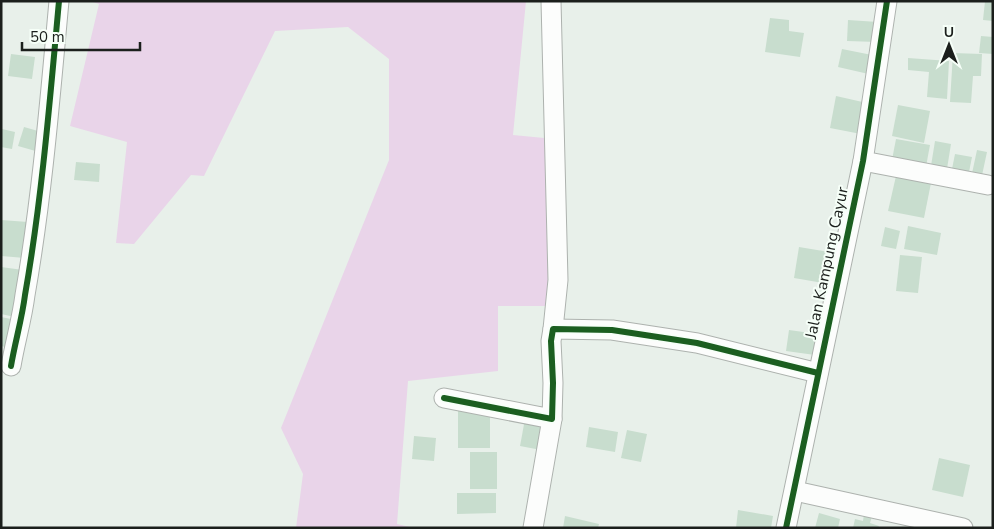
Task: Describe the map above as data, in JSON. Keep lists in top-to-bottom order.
{
  "streets": {
    "street": ["Jalan Kampung Cayur"]
  },
  "scale_bar": "50 m",
  "north": "top"
}
